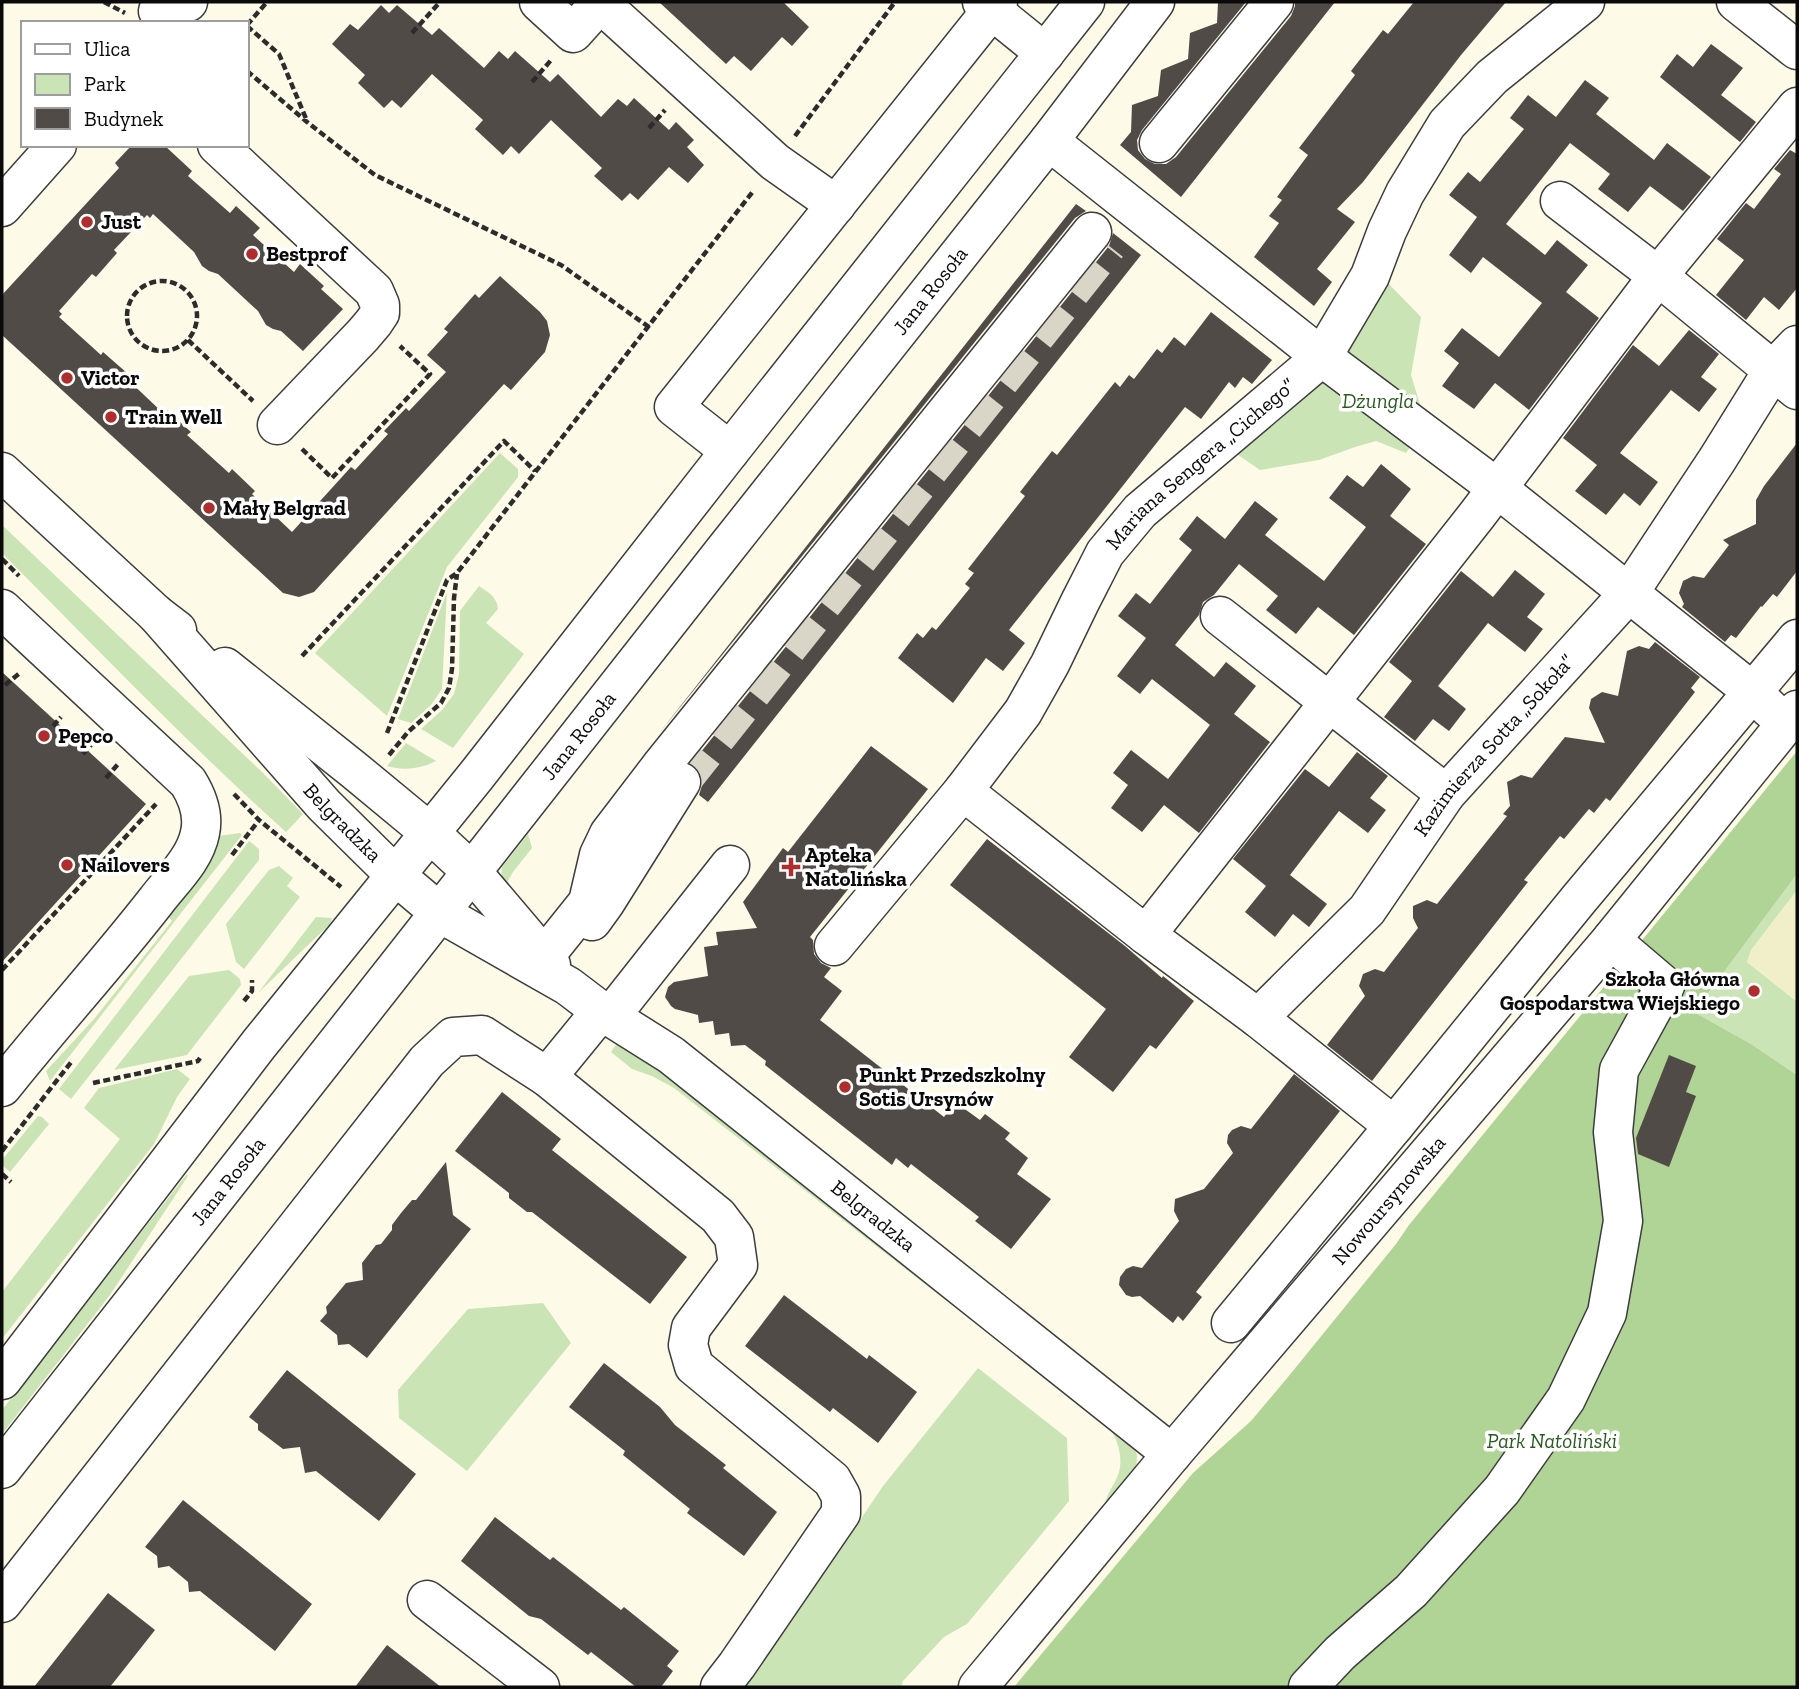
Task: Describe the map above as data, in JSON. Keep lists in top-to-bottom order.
{
  "streets": {
    "street": [
      "Jana Rosoła",
      "Mariana Sengera „Cichego”",
      "Kazimierza Sotta „Sokoła”",
      "Belgradzka",
      "Nowoursynowska"
    ]
  },
  "crossings": [
    ["Jana Rosoła", "Belgradzka"],
    ["Belgradzka", "Nowoursynowska"]
  ],
  "parks": ["Dżungla", "Park Natoliński"],
  "places": {
    "other": [
      "Just",
      "Bestprof",
      "Victor",
      "Train Well",
      "Mały Belgrad",
      "Pepco",
      "Nailovers",
      "Szkoła Główna Gospodarstwa Wiejskiego",
      "Punkt Przedszkolny Sotis Ursynów"
    ],
    "health": ["Apteka Natolińska"]
  },
  "legend": ["Ulica", "Park", "Budynek"]
}
